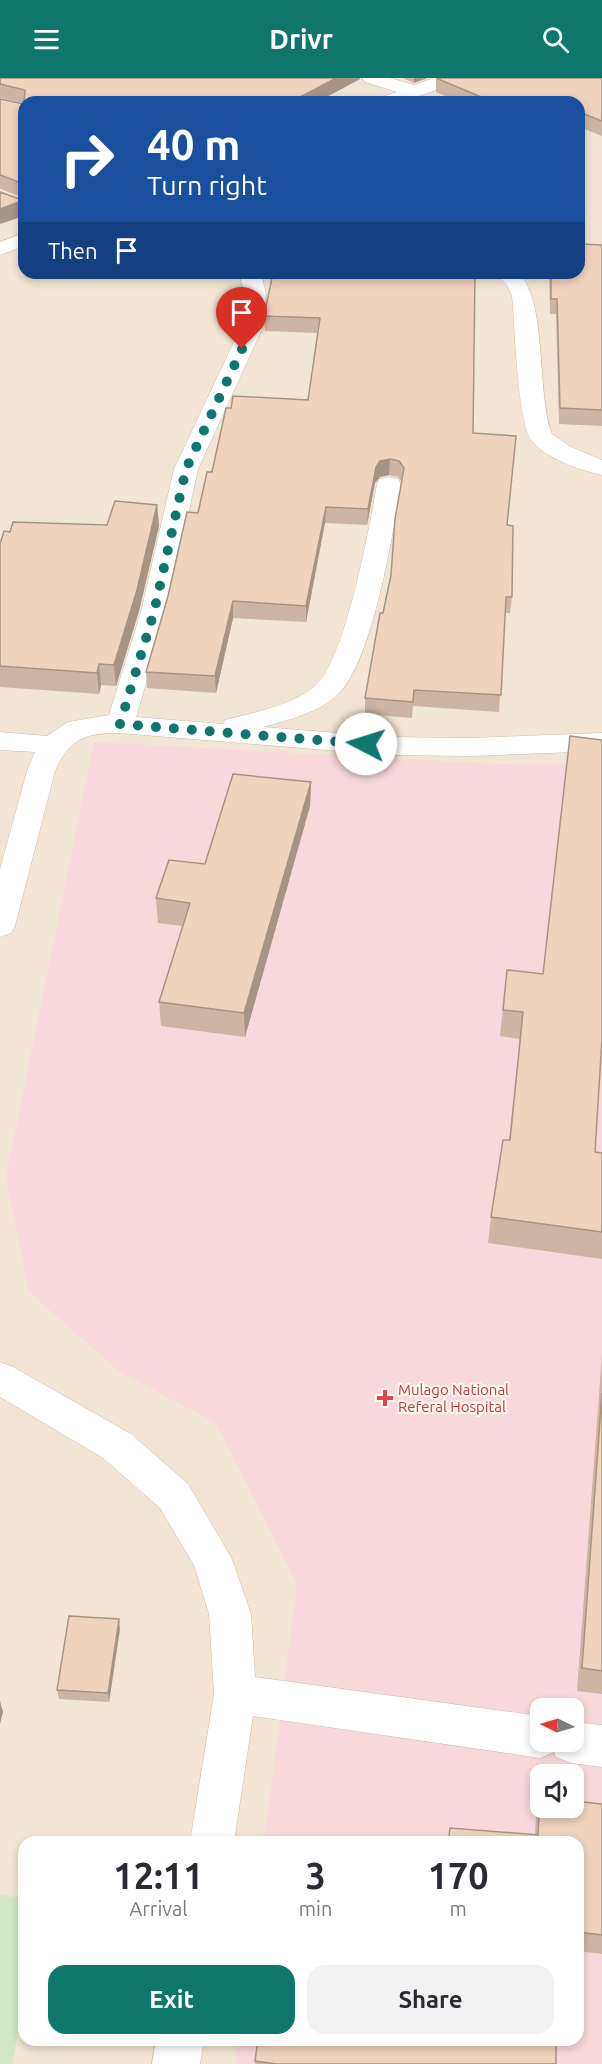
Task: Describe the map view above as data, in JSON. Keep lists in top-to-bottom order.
{
  "places": {
    "health": ["Mulago National Referal Hospital"]
  },
  "north": "left",
  "page": {
    "header": "Drivr",
    "turn": ["40 m", "Turn right"],
    "then": "Then",
    "eta": [
      "12:11",
      "Arrival",
      "3",
      "min",
      "170",
      "m"
    ],
    "buttons": ["Exit", "Share"]
  }
}
